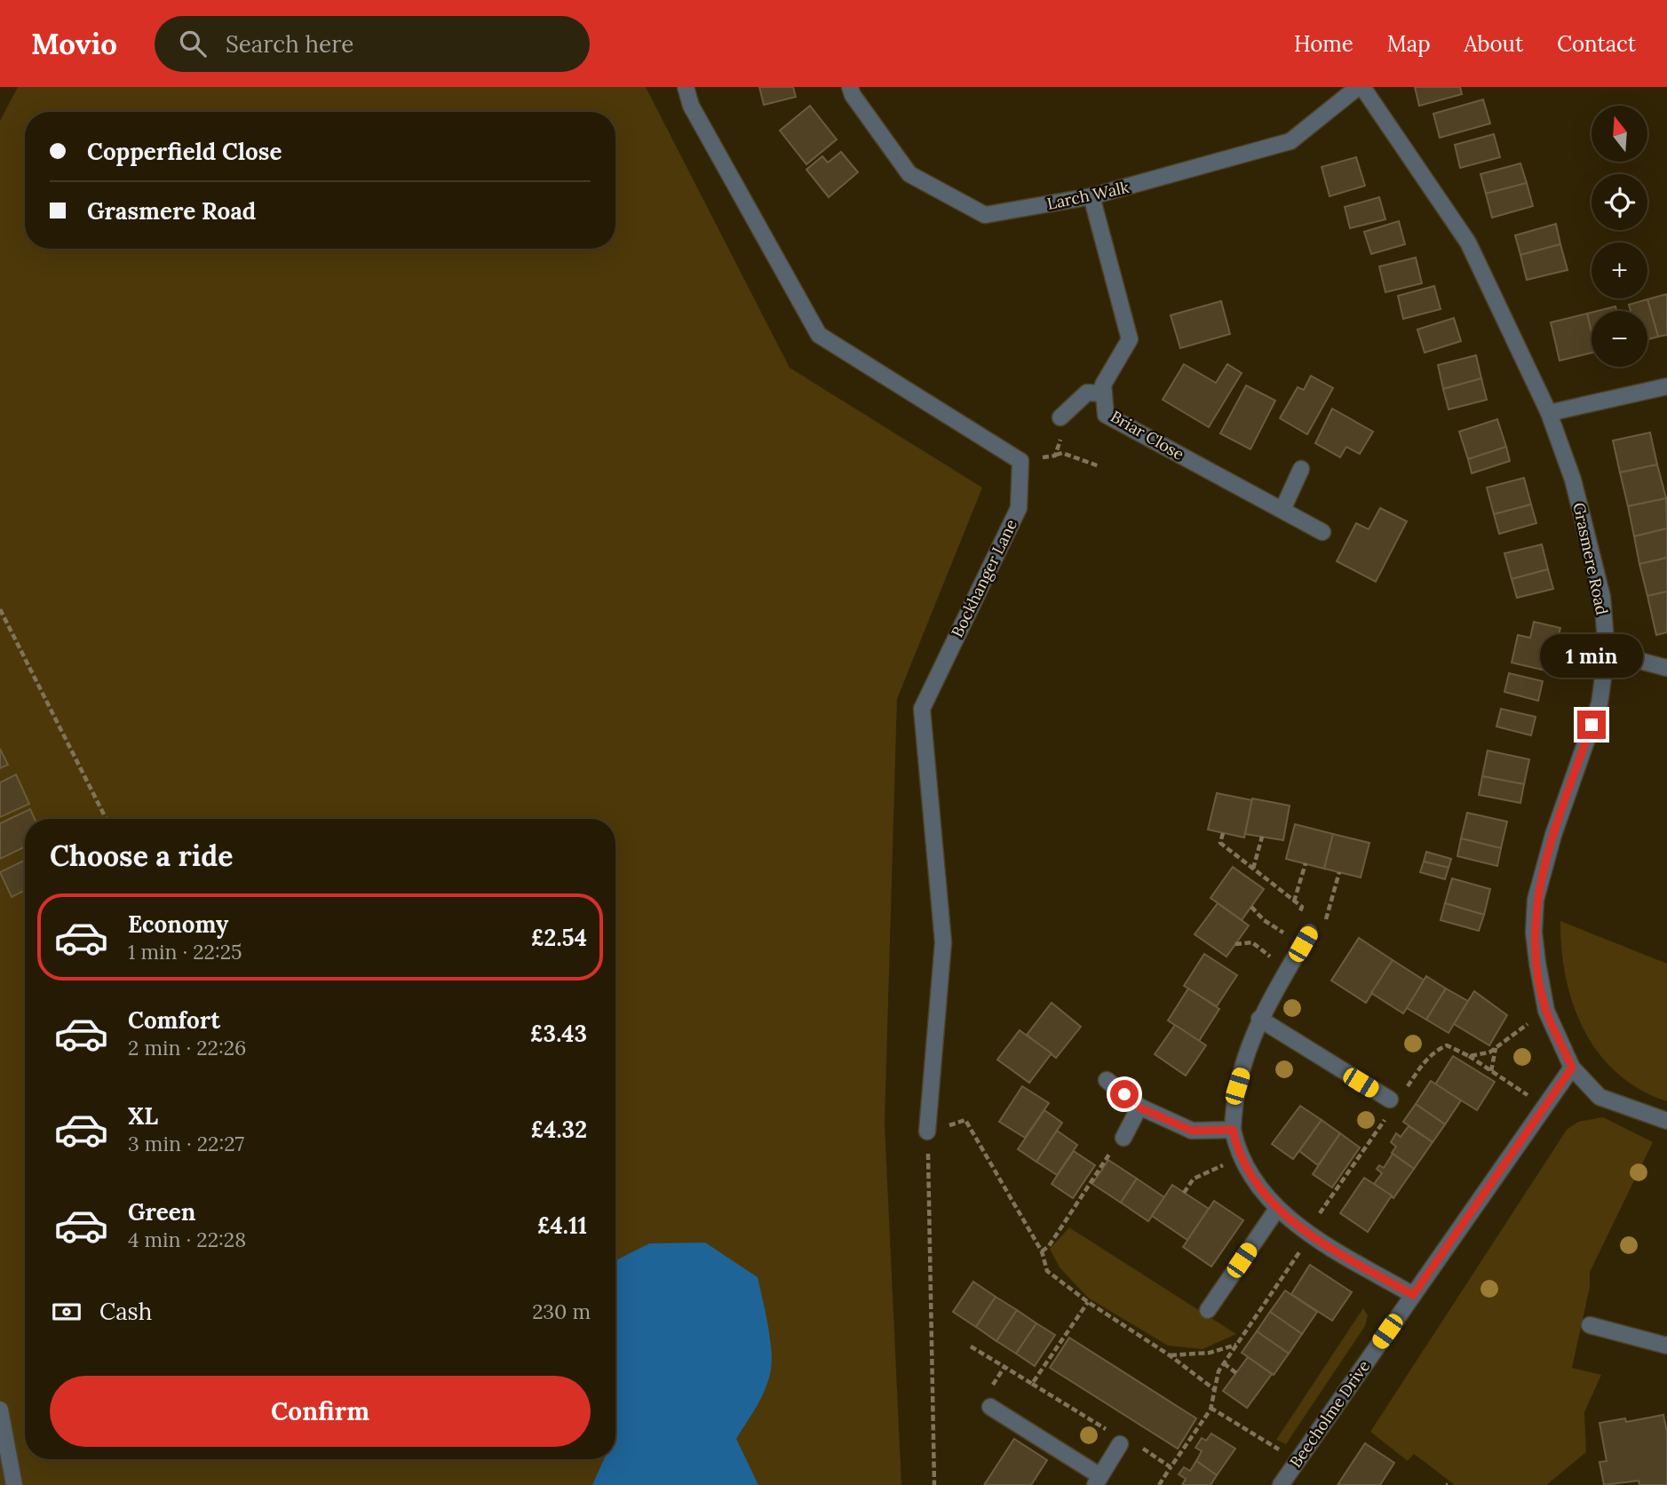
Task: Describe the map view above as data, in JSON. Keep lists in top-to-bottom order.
{
  "streets": {
    "street": [
      "Larch Walk",
      "Briar Close",
      "Grasmere Road",
      "Bockhanger Lane",
      "Beecholme Drive"
    ]
  },
  "crossings": [
    ["Larch Walk", "Briar Close"],
    ["Grasmere Road", "Beecholme Drive"]
  ],
  "north": "top",
  "page": {
    "header": "Movio",
    "search": "Search here",
    "nav": [
      "Home",
      "Map",
      "About",
      "Contact"
    ],
    "map_buttons": ["+", "−"],
    "banner": ["Copperfield Close", "Grasmere Road"],
    "bubble": "1 min",
    "heading": "Choose a ride",
    "list": [
      {
        "name": "Economy",
        "note": "1 min · 22:25",
        "value": "£2.54"
      },
      {
        "name": "Comfort",
        "note": "2 min · 22:26",
        "value": "£3.43"
      },
      {
        "name": "XL",
        "note": "3 min · 22:27",
        "value": "£4.32"
      },
      {
        "name": "Green",
        "note": "4 min · 22:28",
        "value": "£4.11"
      }
    ],
    "pay": ["Cash", "230 m"],
    "buttons": "Confirm"
  }
}
